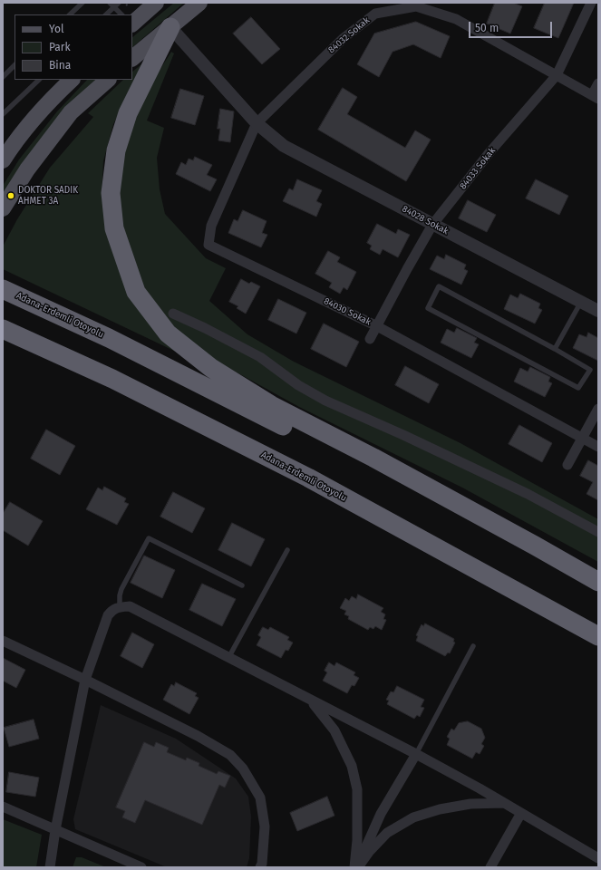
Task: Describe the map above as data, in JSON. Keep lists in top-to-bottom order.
{
  "streets": {
    "highway": ["Adana-Erdemli Otoyolu"],
    "street": [
      "84032 Sokak",
      "84033 Sokak",
      "84028 Sokak",
      "84030 Sokak"
    ]
  },
  "crossings": [
    ["84032 Sokak", "84033 Sokak"],
    ["84032 Sokak", "84028 Sokak"],
    ["84032 Sokak", "84030 Sokak"],
    ["84033 Sokak", "84028 Sokak"],
    ["84033 Sokak", "84030 Sokak"],
    ["84028 Sokak", "84030 Sokak"]
  ],
  "places": ["DOKTOR SADIK AHMET 3A"],
  "legend": ["Yol", "Park", "Bina"],
  "scale_bar": "50 m"
}
